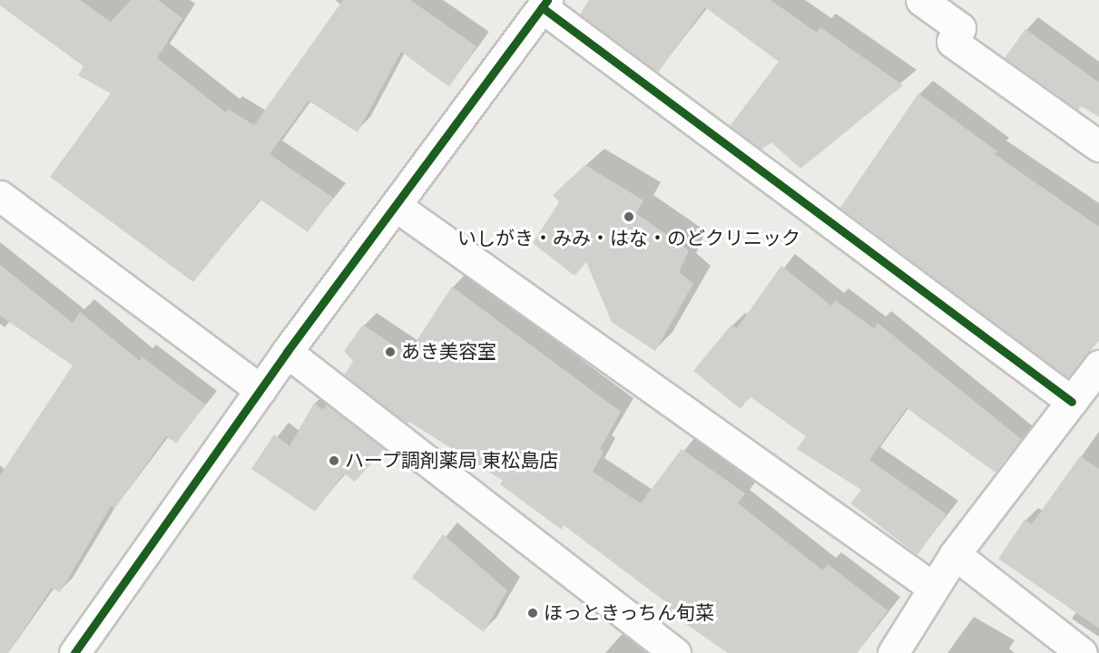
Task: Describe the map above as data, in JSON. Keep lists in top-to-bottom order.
{
  "places": [
    "いしがき・みみ・はな・のどクリニック",
    "あき美容室",
    "ハープ調剤薬局 東松島店",
    "ほっときっちん旬菜"
  ]
}
